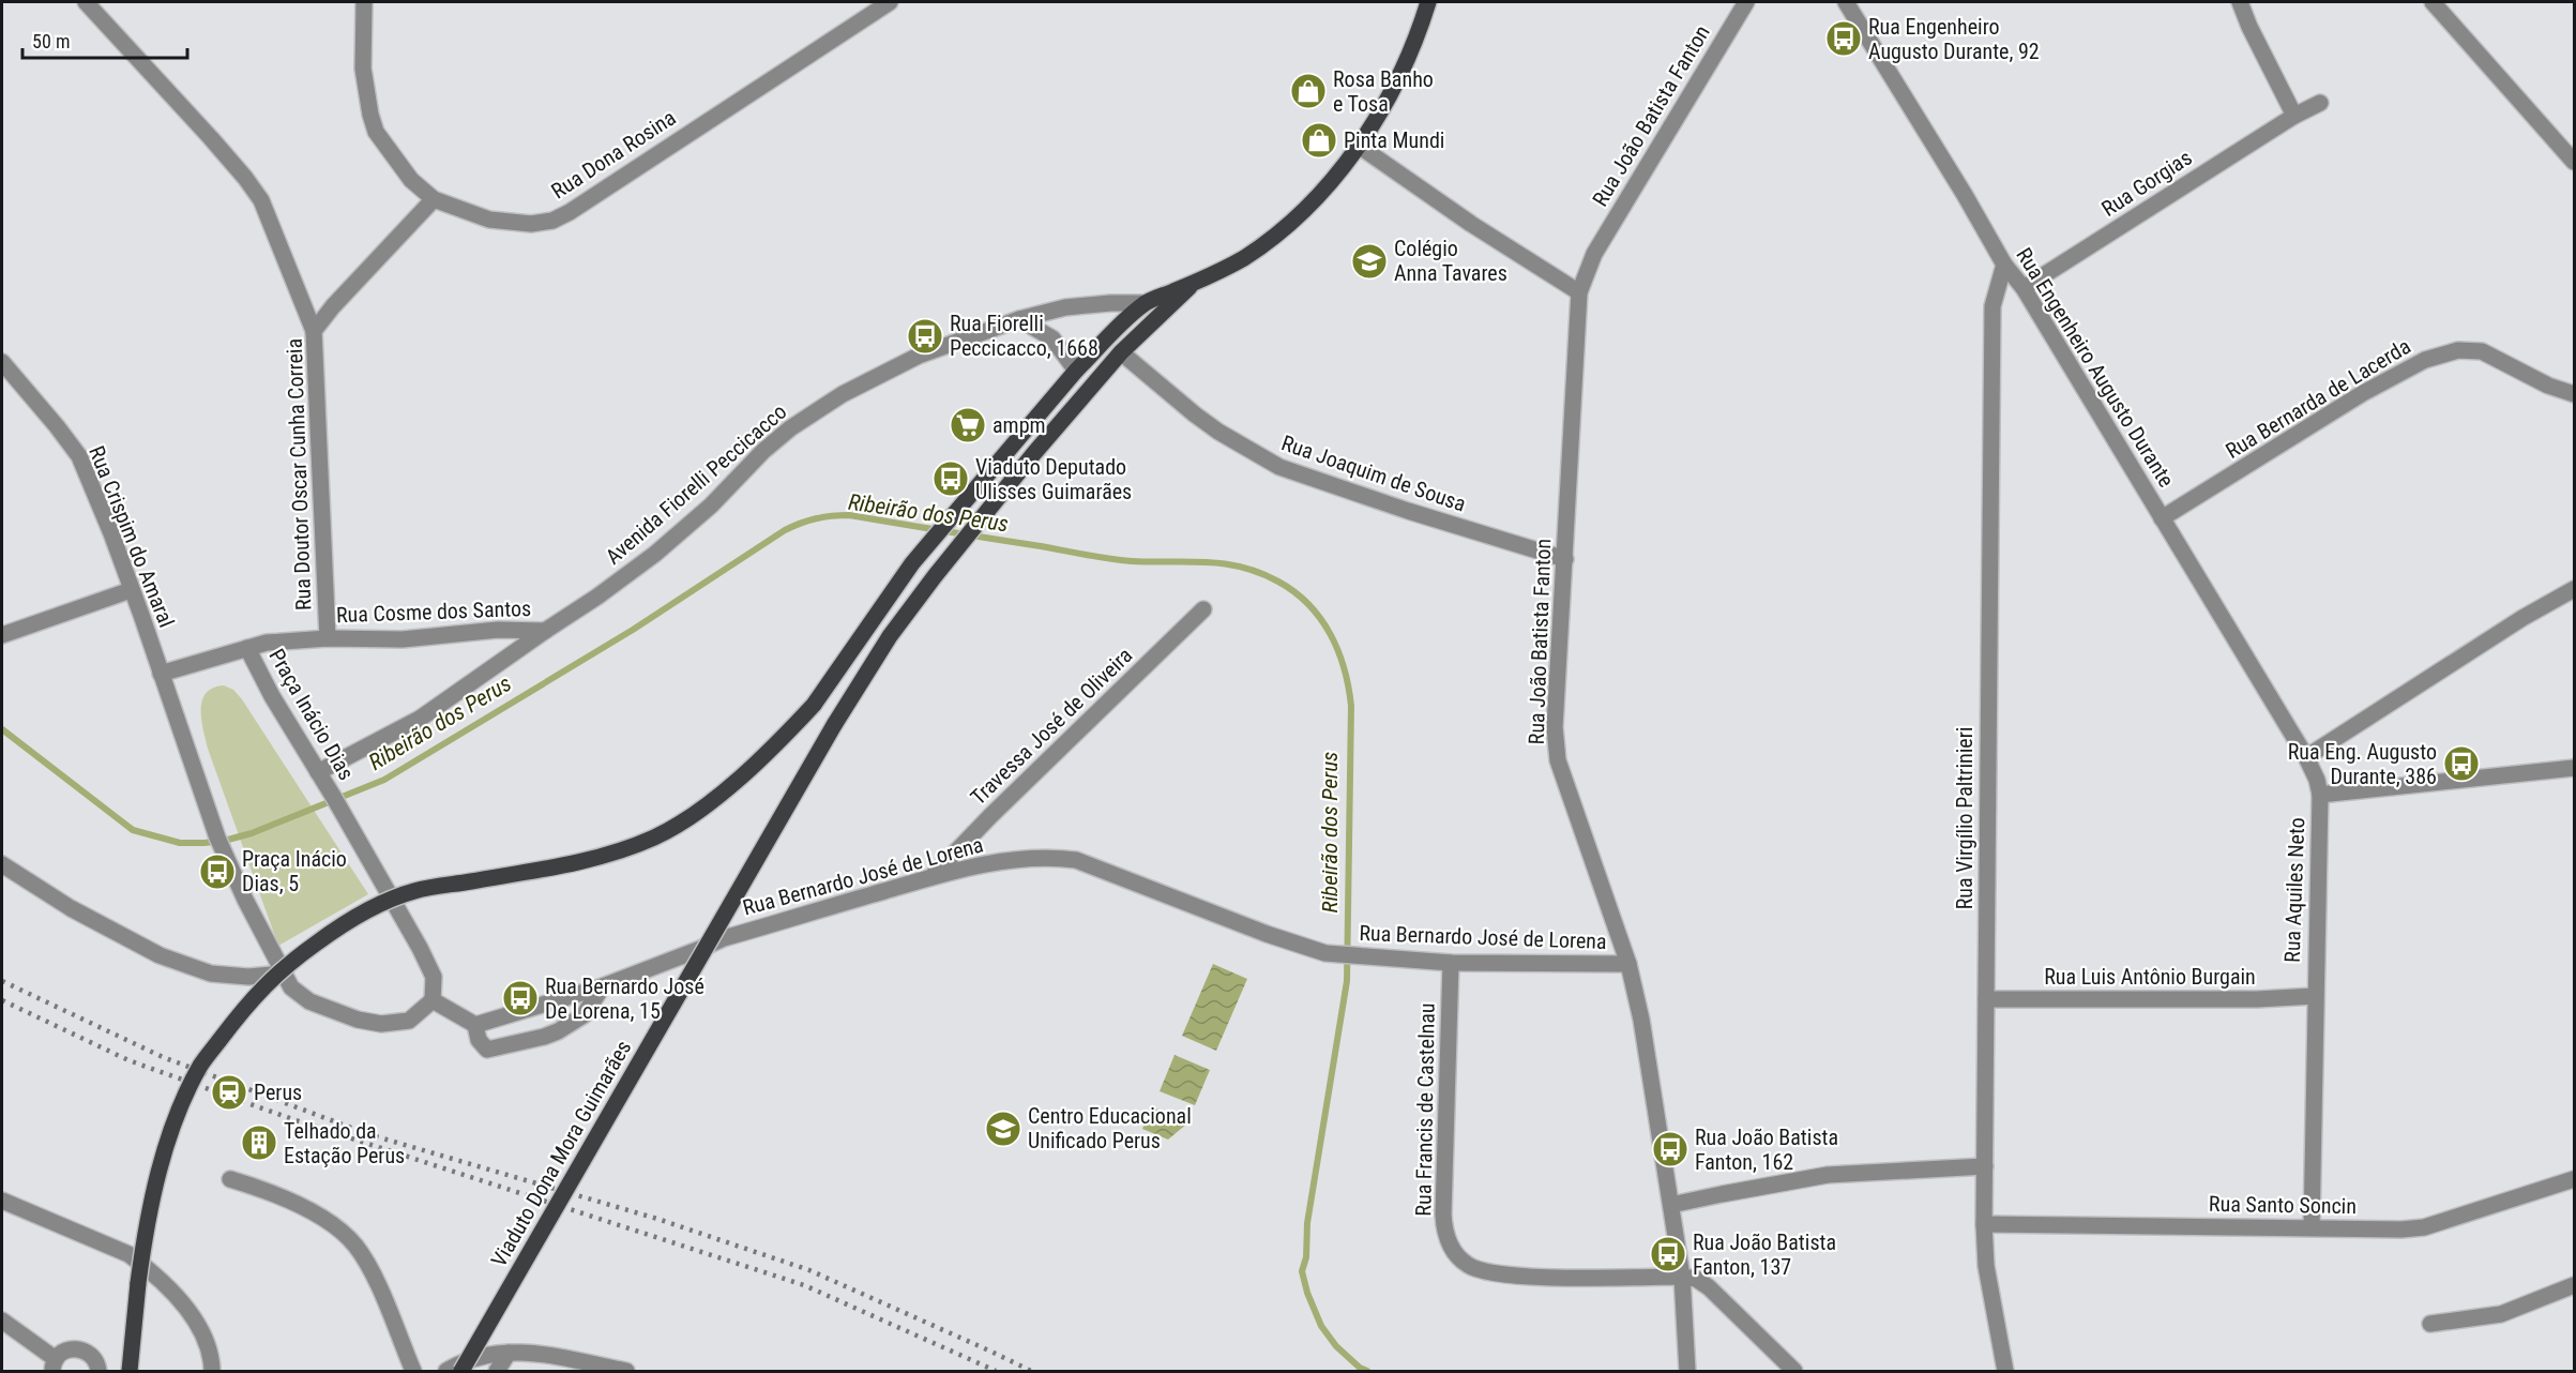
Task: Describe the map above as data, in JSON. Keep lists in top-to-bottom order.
{
  "streets": {
    "main road": ["Avenida Fiorelli Peccicacco", "Viaduto Dona Mora Guimarães"],
    "street": [
      "Rua João Batista Fanton",
      "Rua Dona Rosina",
      "Rua Gorgias",
      "Rua Engenheiro Augusto Durante",
      "Rua Bernarda de Lacerda",
      "Rua Joaquim de Sousa",
      "Rua Doutor Oscar Cunha Correia",
      "Rua Crispim do Amaral",
      "Rua Cosme dos Santos",
      "Praça Inácio Dias",
      "Travessa José de Oliveira",
      "Rua Virgílio Paltrinieri",
      "Rua Bernardo José de Lorena",
      "Rua Aquiles Neto",
      "Rua Luis Antônio Burgain",
      "Rua Francis de Castelnau",
      "Rua Santo Soncin"
    ]
  },
  "crossings": [
    ["Rua João Batista Fanton", "Rua Joaquim de Sousa"],
    ["Rua João Batista Fanton", "Rua Bernardo José de Lorena"],
    ["Rua João Batista Fanton", "Rua Francis de Castelnau"],
    ["Rua Dona Rosina", "Rua Doutor Oscar Cunha Correia"],
    ["Rua Gorgias", "Rua Engenheiro Augusto Durante"],
    ["Rua Engenheiro Augusto Durante", "Rua Bernarda de Lacerda"],
    ["Rua Engenheiro Augusto Durante", "Rua Virgílio Paltrinieri"],
    ["Rua Engenheiro Augusto Durante", "Rua Aquiles Neto"],
    ["Rua Joaquim de Sousa", "Avenida Fiorelli Peccicacco"],
    ["Rua Doutor Oscar Cunha Correia", "Rua Cosme dos Santos"],
    ["Avenida Fiorelli Peccicacco", "Rua Cosme dos Santos"],
    ["Avenida Fiorelli Peccicacco", "Praça Inácio Dias"],
    ["Avenida Fiorelli Peccicacco", "Viaduto Dona Mora Guimarães"],
    ["Rua Crispim do Amaral", "Praça Inácio Dias"],
    ["Rua Cosme dos Santos", "Praça Inácio Dias"],
    ["Travessa José de Oliveira", "Rua Bernardo José de Lorena"],
    ["Rua Virgílio Paltrinieri", "Rua Luis Antônio Burgain"],
    ["Rua Virgílio Paltrinieri", "Rua Santo Soncin"],
    ["Rua Bernardo José de Lorena", "Rua Francis de Castelnau"],
    ["Rua Bernardo José de Lorena", "Viaduto Dona Mora Guimarães"],
    ["Rua Aquiles Neto", "Rua Luis Antônio Burgain"],
    ["Rua Aquiles Neto", "Rua Santo Soncin"]
  ],
  "water": ["Ribeirão dos Perus"],
  "places": {
    "bus stop": [
      "Rua Engenheiro Augusto Durante, 92",
      "Rua Fiorelli Peccicacco, 1668",
      "Viaduto Deputado Ulisses Guimarães",
      "Rua Eng. Augusto Durante, 386",
      "Praça Inácio Dias, 5",
      "Rua Bernardo José De Lorena, 15",
      "Rua João Batista Fanton, 162",
      "Rua João Batista Fanton, 137"
    ],
    "shop": ["Rosa Banho e Tosa", "Pinta Mundi"],
    "school or university": ["Colégio Anna Tavares", "Centro Educacional Unificado Perus"],
    "supermarket": ["ampm"],
    "station": ["Perus"],
    "building": ["Telhado da Estação Perus"]
  },
  "scale_bar": "50 m"
}
